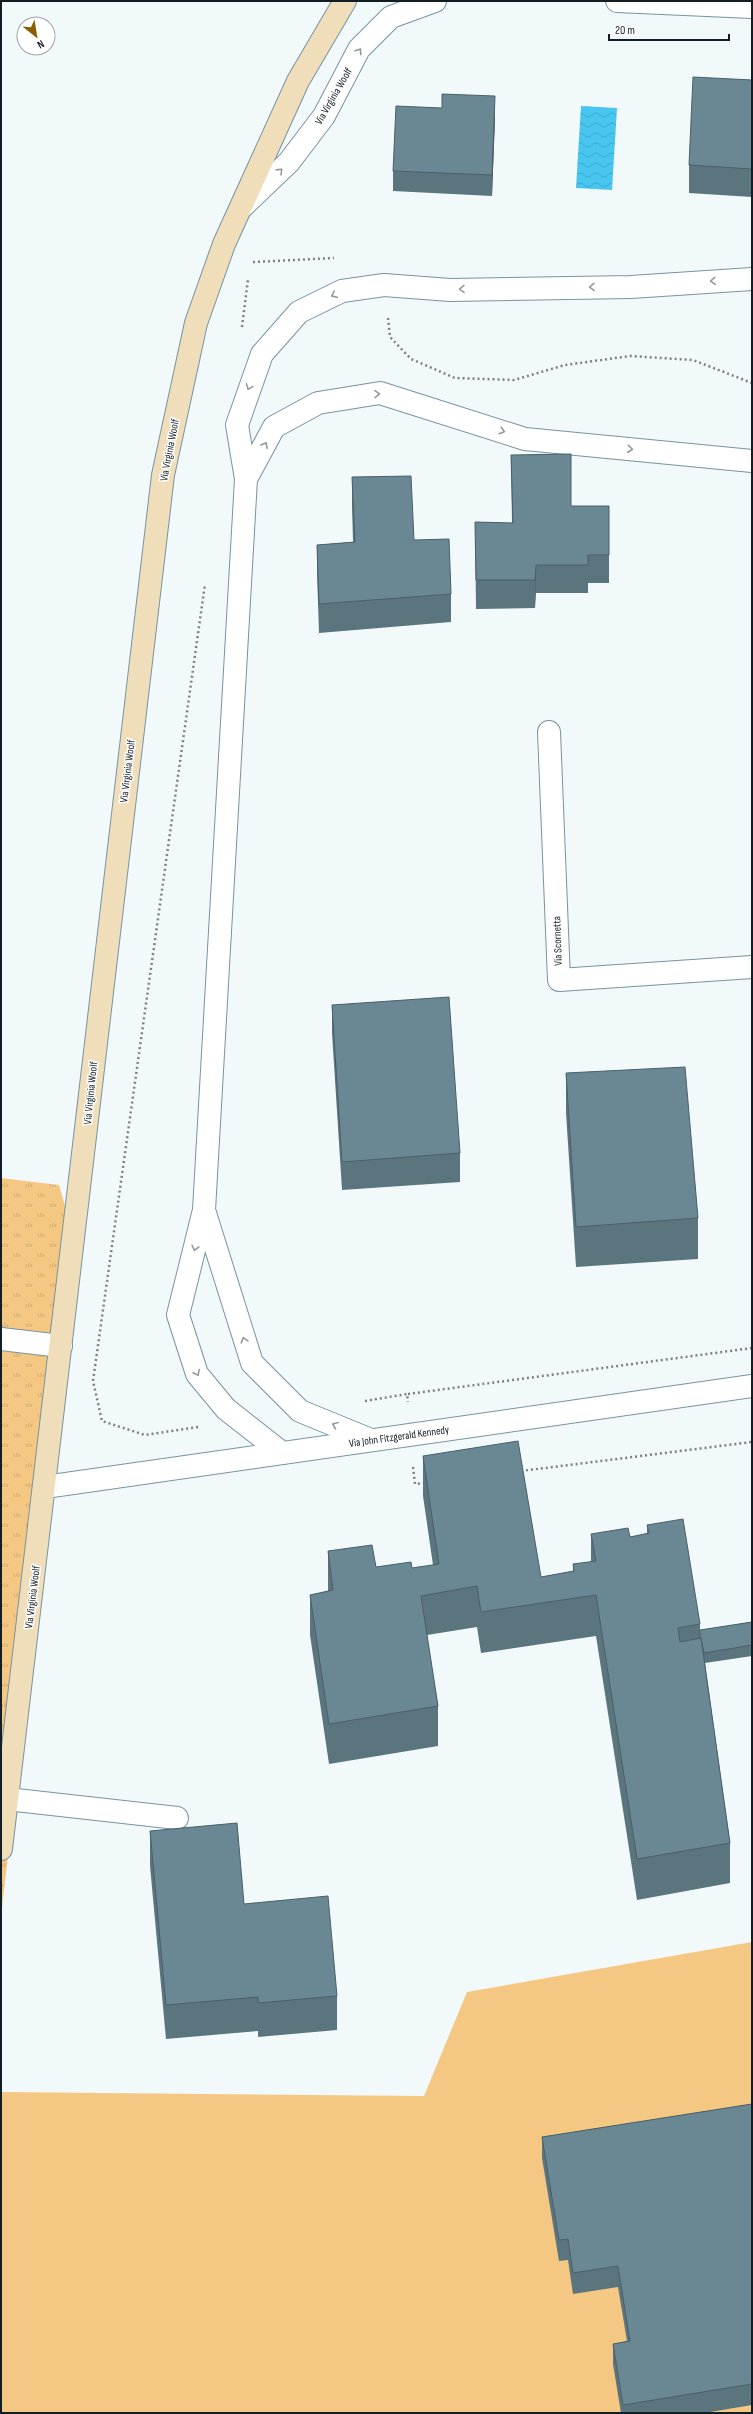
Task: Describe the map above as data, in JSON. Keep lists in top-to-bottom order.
{
  "streets": {
    "street": ["Via Virginia Woolf", "Via Scornetta", "Via John Fitzgerald Kennedy"]
  },
  "crossings": [
    ["Via Virginia Woolf", "Via John Fitzgerald Kennedy"]
  ],
  "scale_bar": "20 m",
  "north": "bottom right"
}
